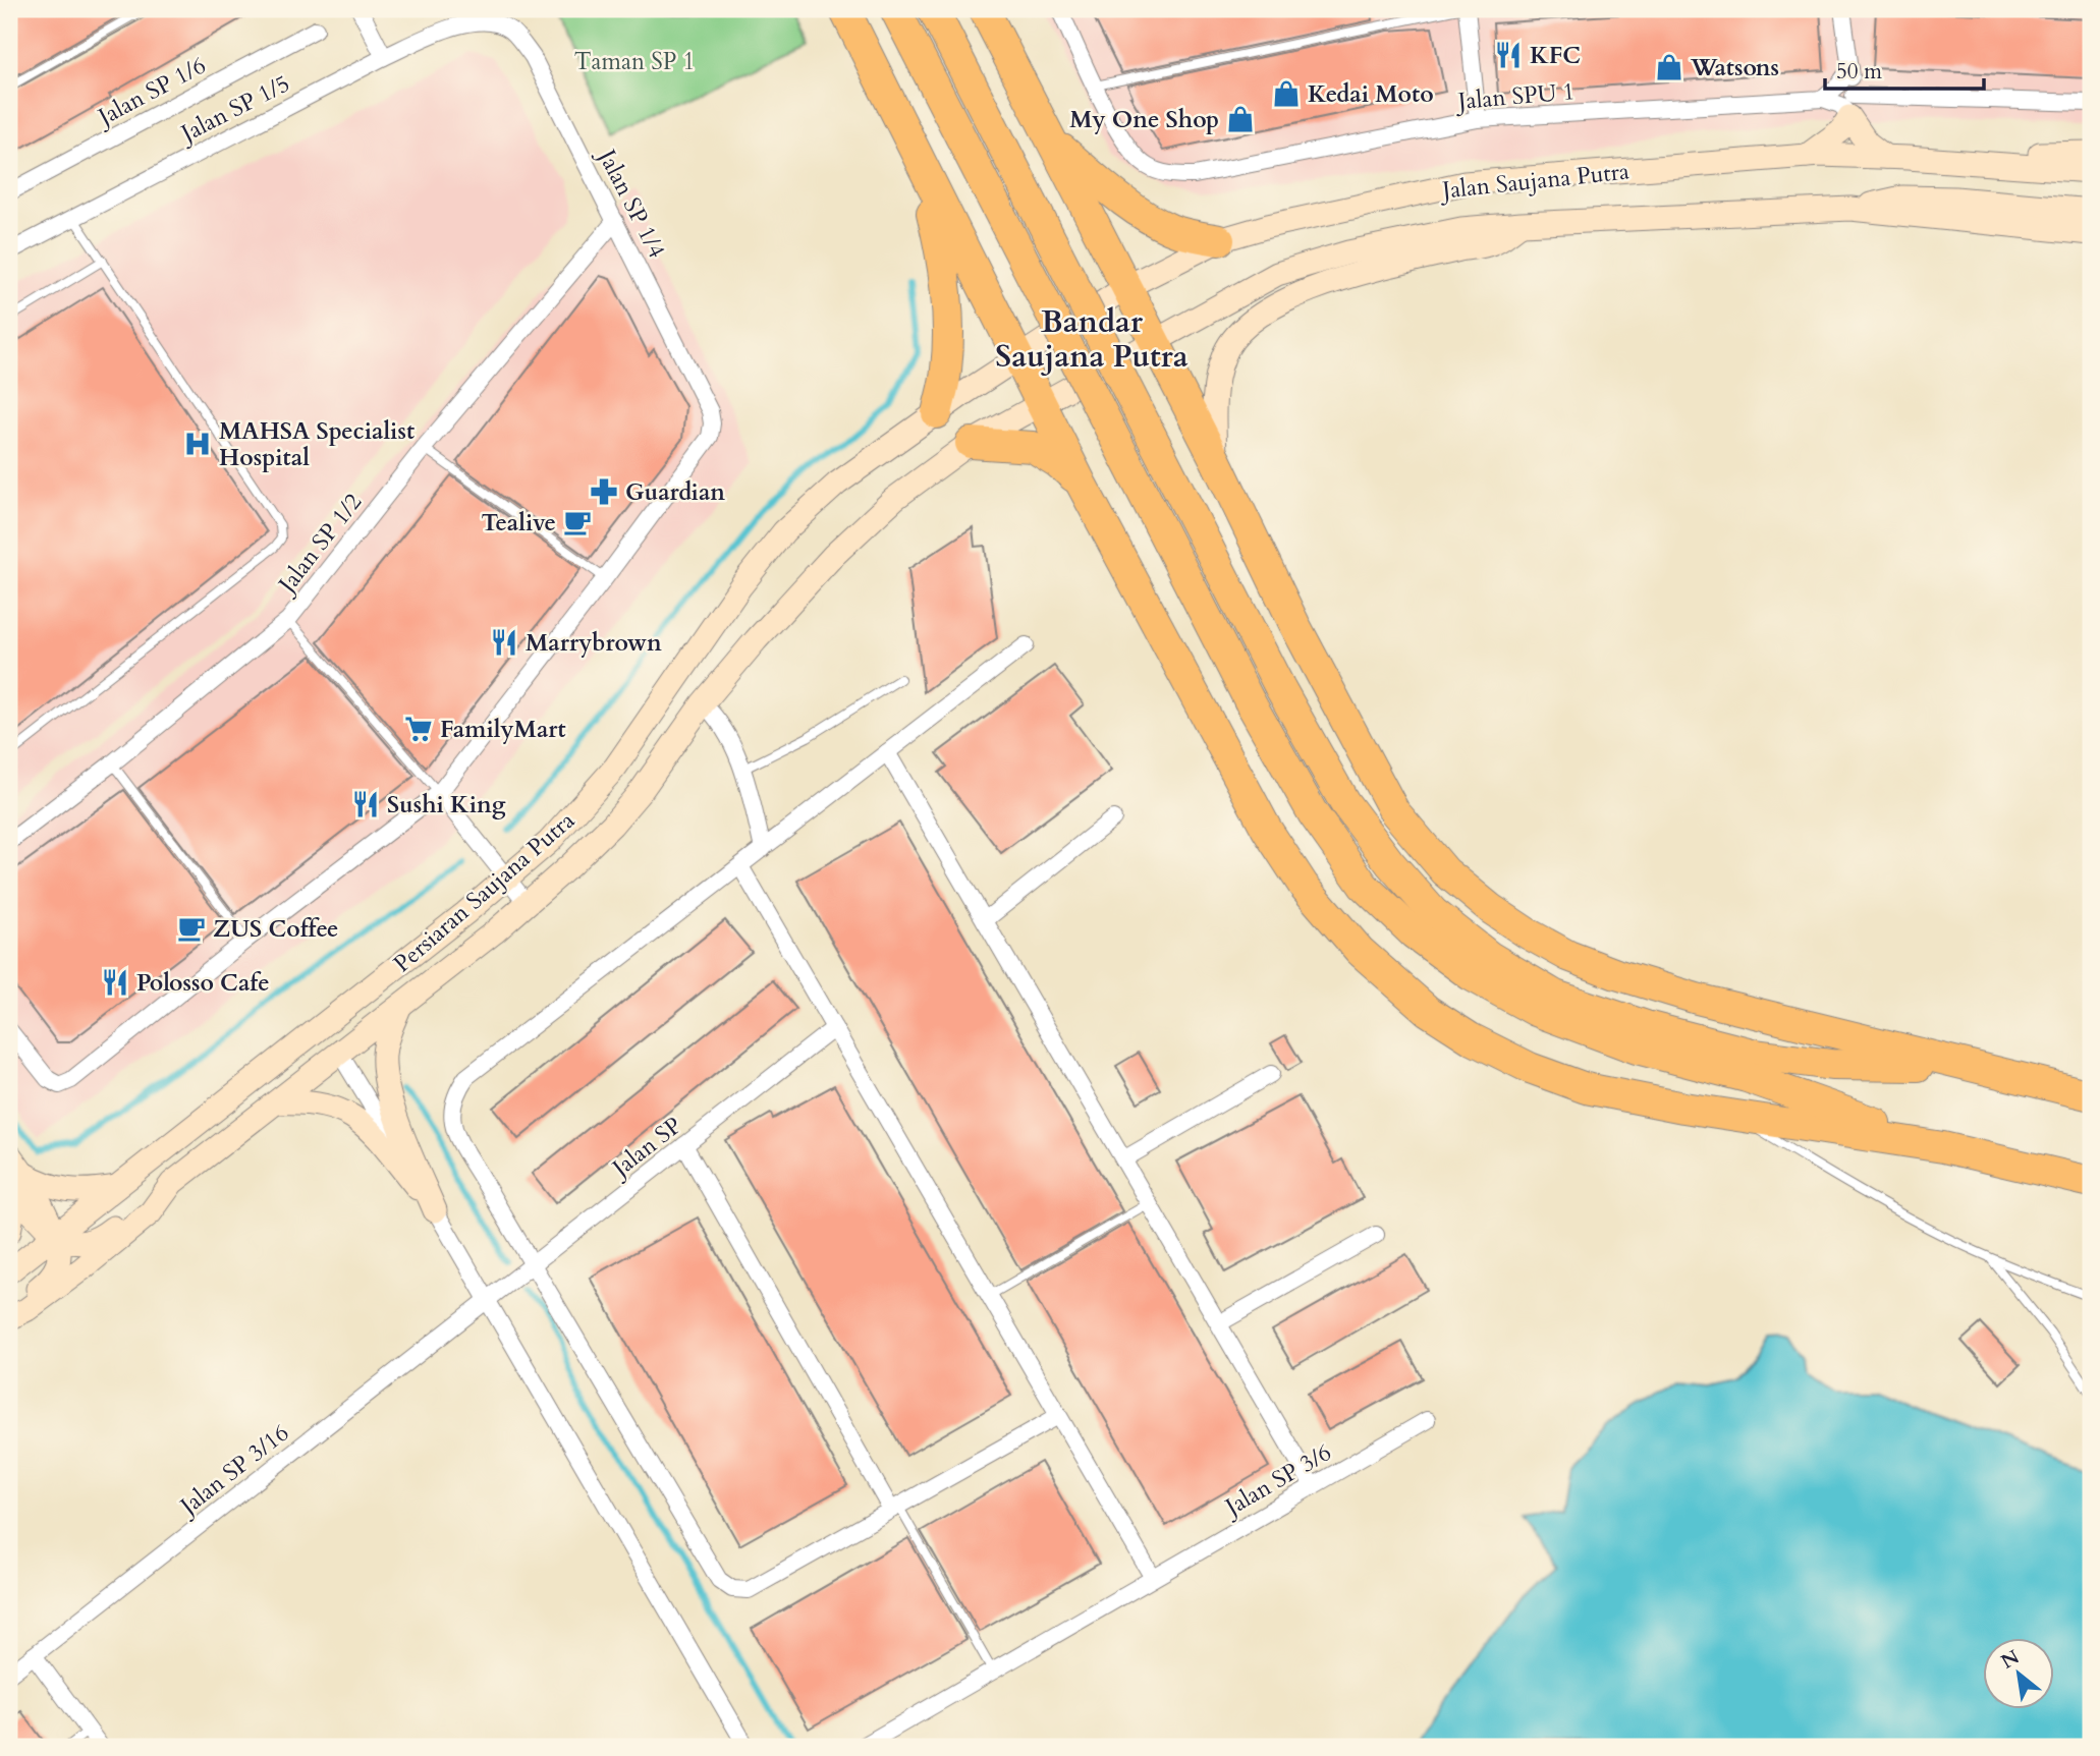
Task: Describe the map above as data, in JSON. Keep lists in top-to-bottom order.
{
  "streets": {
    "main road": ["Jalan Saujana Putra", "Persiaran Saujana Putra"],
    "street": [
      "Jalan SP 1/6",
      "Jalan SPU 1",
      "Jalan SP 1/5",
      "Jalan SP 1/4",
      "Jalan SP 1/2",
      "Jalan SP",
      "Jalan SP 3/16",
      "Jalan SP 3/6"
    ]
  },
  "crossings": [
    ["Jalan SP 1/5", "Jalan SP 1/4"],
    ["Jalan Saujana Putra", "Persiaran Saujana Putra"],
    ["Jalan SP 1/4", "Jalan SP 1/2"],
    ["Jalan SP", "Jalan SP 3/16"]
  ],
  "districts": ["Bandar Saujana Putra"],
  "parks": ["Taman SP 1"],
  "places": {
    "restaurant": [
      "KFC",
      "Marrybrown",
      "Sushi King",
      "Polosso Cafe"
    ],
    "shop": ["Watsons", "Kedai Moto", "My One Shop"],
    "hospital": ["MAHSA Specialist Hospital"],
    "pharmacy": ["Guardian"],
    "cafe": ["Tealive", "ZUS Coffee"],
    "supermarket": ["FamilyMart"]
  },
  "scale_bar": "50 m",
  "north": "top left"
}
